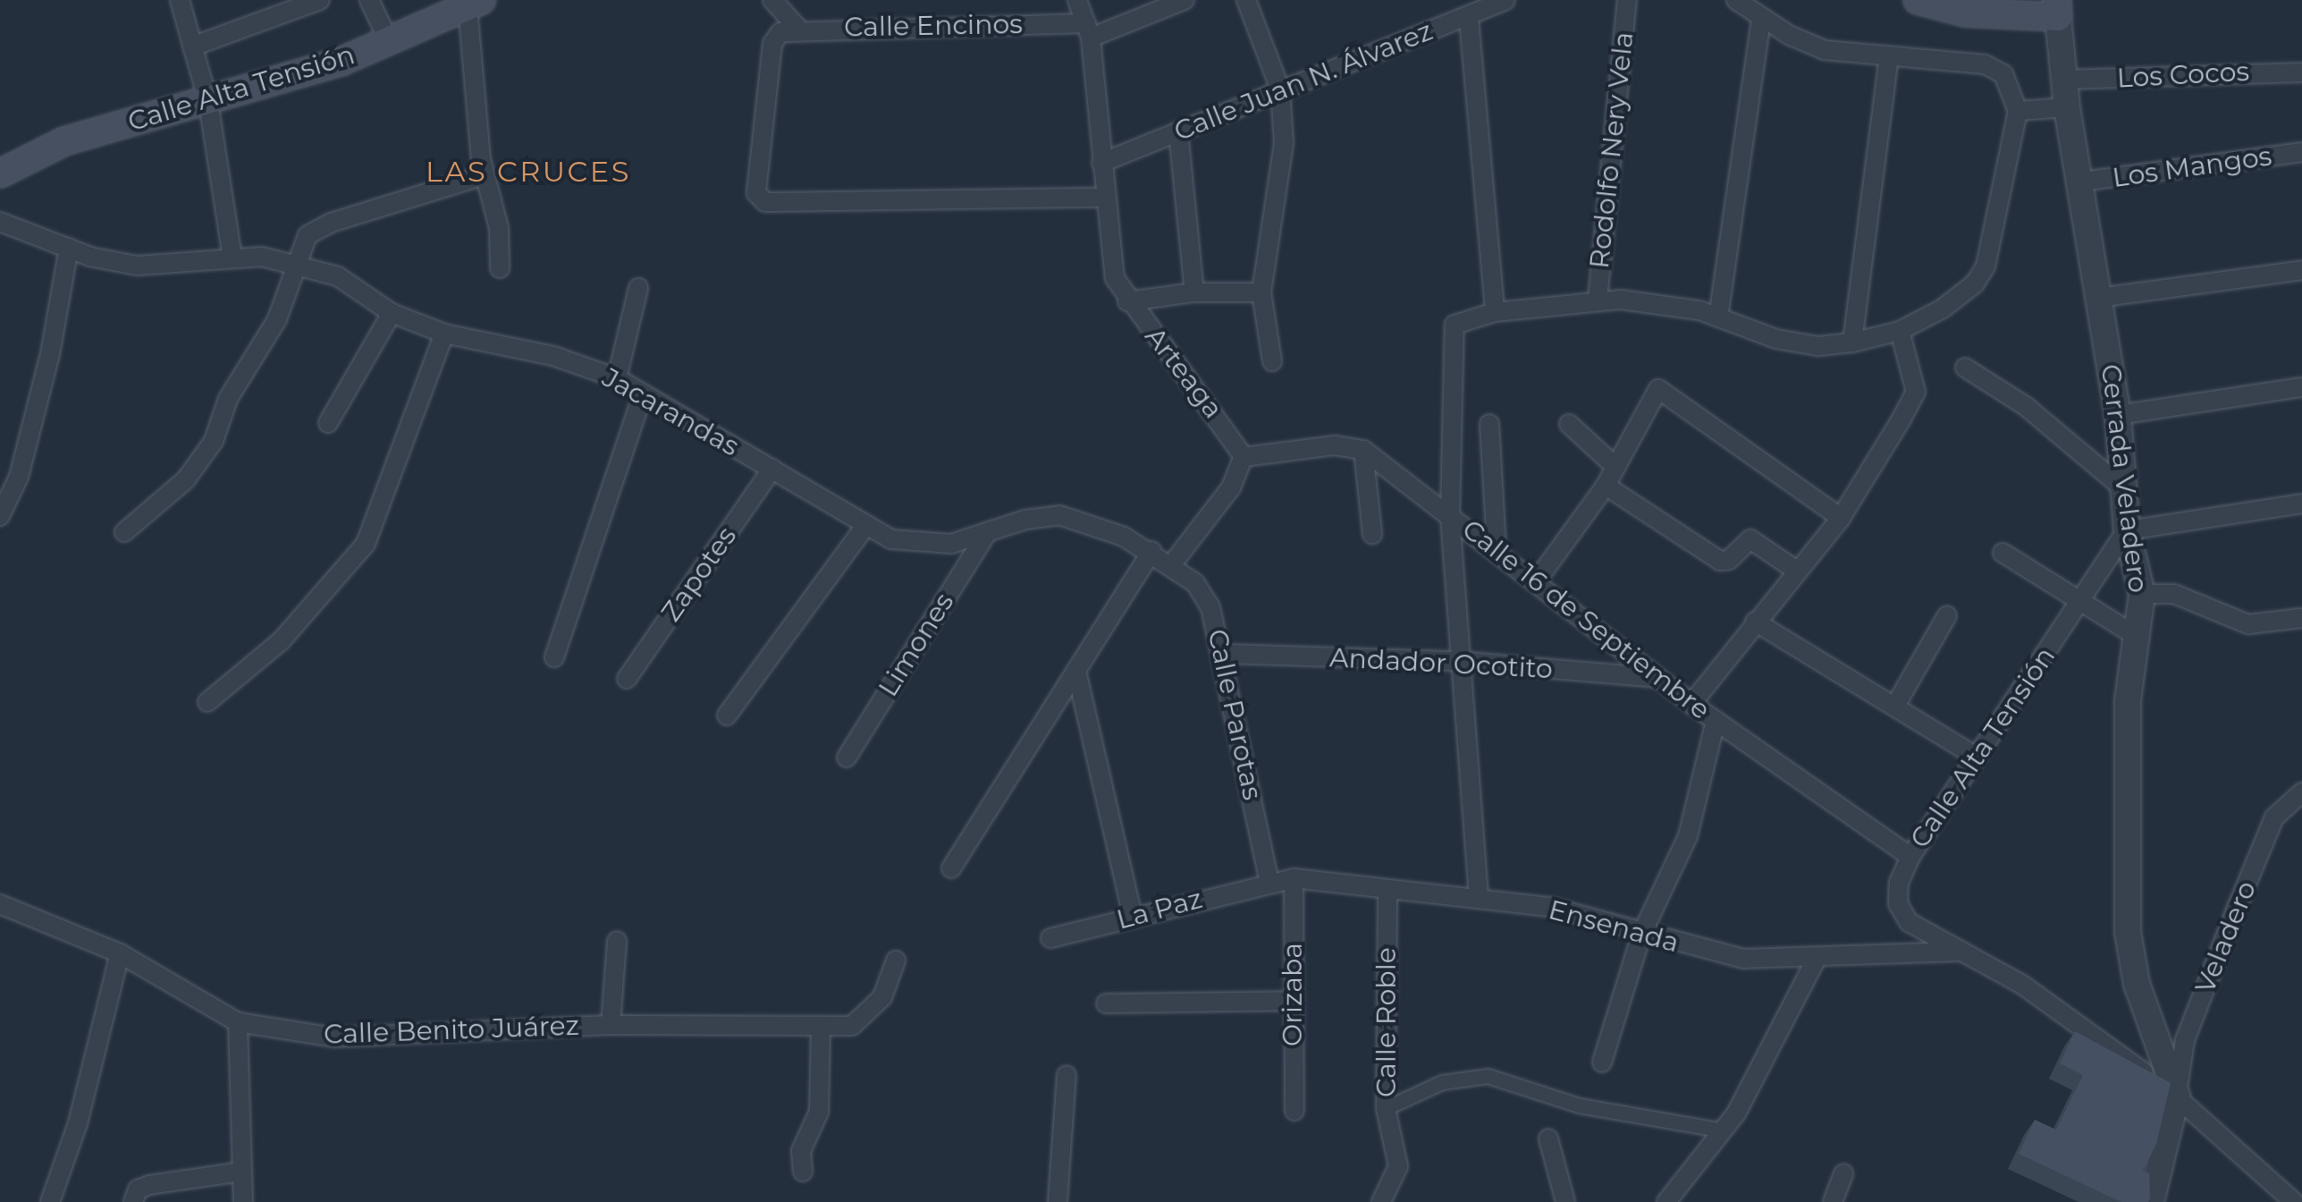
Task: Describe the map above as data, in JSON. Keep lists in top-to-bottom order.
{
  "streets": {
    "main road": ["Calle Alta Tensión"],
    "street": [
      "Calle Encinos",
      "Los Cocos",
      "Calle Juan N. Álvarez",
      "Rodolfo Nery Vela",
      "Los Mangos",
      "Arteaga",
      "Jacarandas",
      "Cerrada Veladero",
      "Zapotes",
      "Calle 16 de Septiembre",
      "Limones",
      "Andador Ocotito",
      "Calle Parotas",
      "La Paz",
      "Ensenada",
      "Veladero",
      "Orizaba",
      "Calle Roble",
      "Calle Benito Juárez"
    ]
  },
  "crossings": [
    ["Calle Encinos", "Arteaga"],
    ["Los Cocos", "Cerrada Veladero"],
    ["Calle Juan N. Álvarez", "Arteaga"],
    ["Calle Alta Tensión", "Cerrada Veladero"],
    ["Calle Alta Tensión", "Calle 16 de Septiembre"],
    ["Calle Alta Tensión", "Ensenada"],
    ["Calle Alta Tensión", "Veladero"],
    ["Los Mangos", "Cerrada Veladero"],
    ["Jacarandas", "Zapotes"],
    ["Jacarandas", "Limones"],
    ["Jacarandas", "Calle Parotas"],
    ["Cerrada Veladero", "Veladero"],
    ["Calle 16 de Septiembre", "Andador Ocotito"],
    ["Andador Ocotito", "Calle Parotas"],
    ["Calle Parotas", "La Paz"],
    ["Calle Parotas", "Ensenada"],
    ["La Paz", "Ensenada"],
    ["Ensenada", "Orizaba"],
    ["Ensenada", "Calle Roble"]
  ],
  "districts": ["LAS CRUCES"]
}
